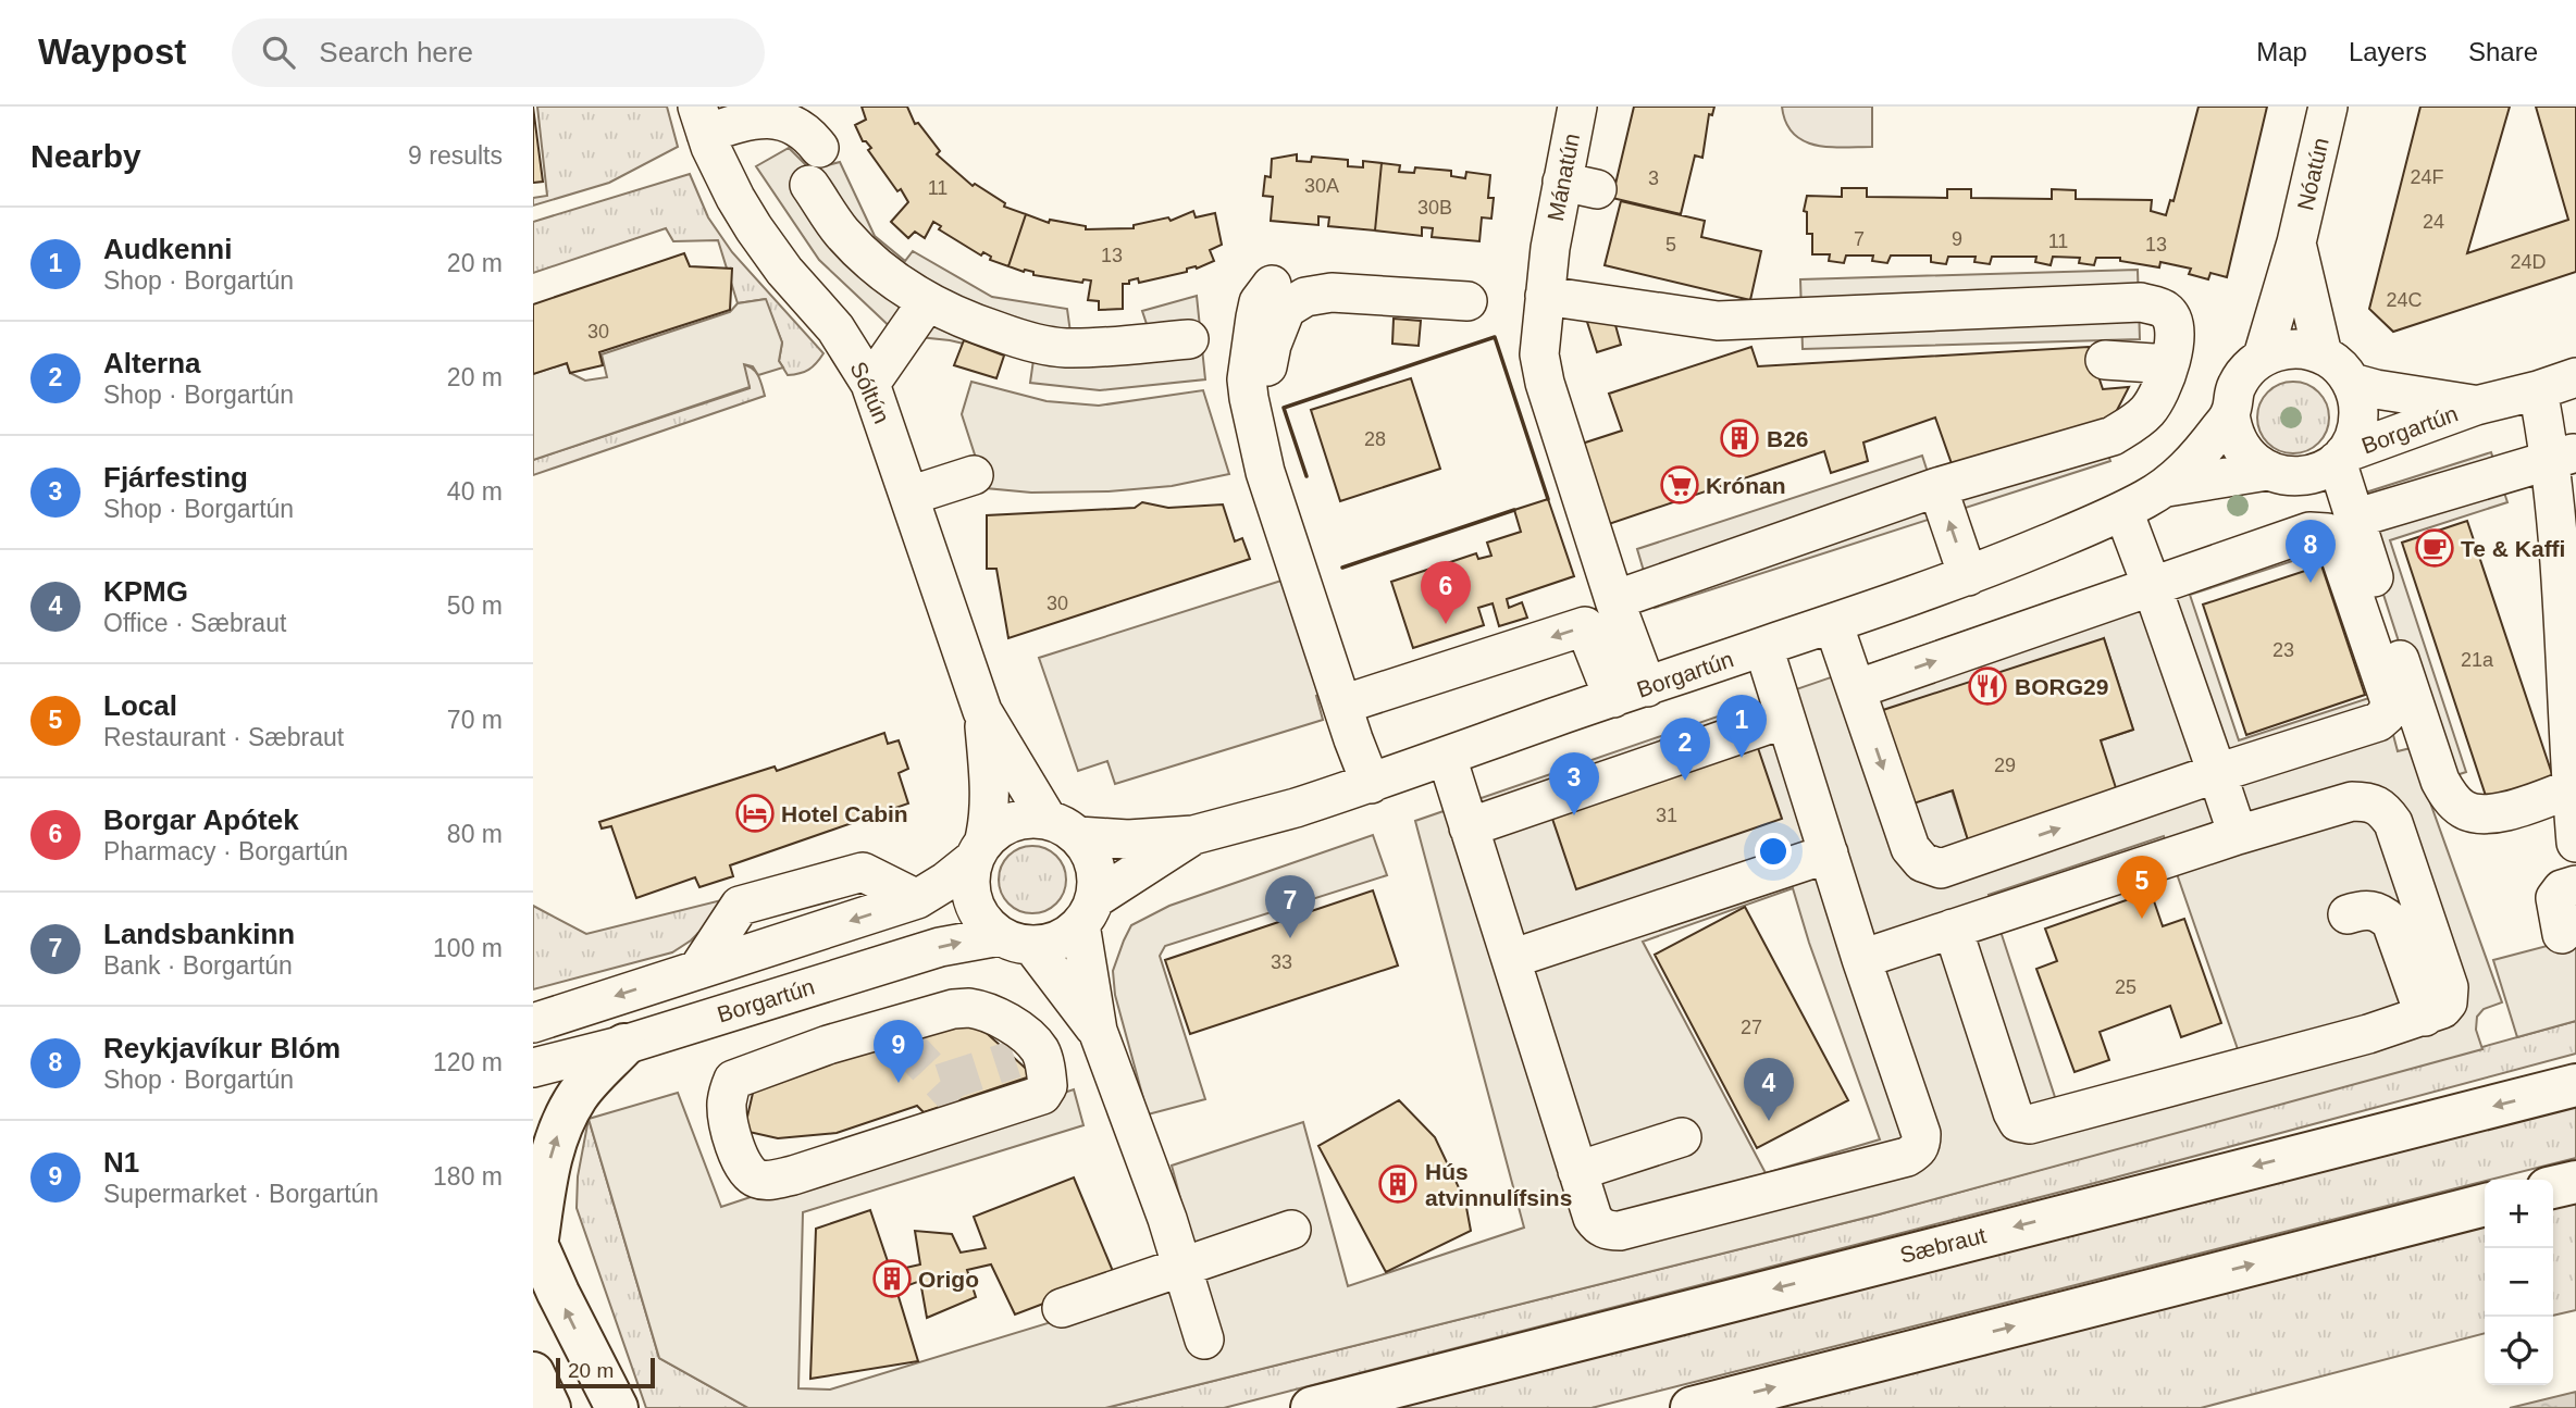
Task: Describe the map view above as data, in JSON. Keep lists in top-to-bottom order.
{
  "streets": {
    "main road": ["Sæbraut"],
    "street": [
      "Nóatún",
      "Mánatún",
      "Sóltún",
      "Borgartún"
    ]
  },
  "crossings": [
    ["Nóatún", "Borgartún"],
    ["Mánatún", "Borgartún"],
    ["Sóltún", "Borgartún"]
  ],
  "places": {
    "building": ["B26", "Hús atvinnulífsins", "Origo"],
    "supermarket": ["Krónan"],
    "cafe": ["Te & Kaffi"],
    "restaurant": ["BORG29"],
    "hotel": ["Hotel Cabin"]
  },
  "house_numbers": [
    "24F",
    "3",
    "30A",
    "11",
    "30B",
    "24",
    "7",
    "9",
    "11",
    "5",
    "13",
    "13",
    "24D",
    "24C",
    "30",
    "28",
    "30",
    "23",
    "21a",
    "29",
    "31",
    "33",
    "25",
    "27"
  ],
  "scale_bar": "20 m",
  "page": {
    "header": "Waypost",
    "search": "Search here",
    "nav": ["Map", "Layers", "Share"],
    "heading": ["Nearby", "9 results"],
    "list": [
      {
        "mark": "1",
        "name": "Audkenni",
        "note": "Shop · Borgartún",
        "value": "20 m"
      },
      {
        "mark": "2",
        "name": "Alterna",
        "note": "Shop · Borgartún",
        "value": "20 m"
      },
      {
        "mark": "3",
        "name": "Fjárfesting",
        "note": "Shop · Borgartún",
        "value": "40 m"
      },
      {
        "mark": "4",
        "name": "KPMG",
        "note": "Office · Sæbraut",
        "value": "50 m"
      },
      {
        "mark": "5",
        "name": "Local",
        "note": "Restaurant · Sæbraut",
        "value": "70 m"
      },
      {
        "mark": "6",
        "name": "Borgar Apótek",
        "note": "Pharmacy · Borgartún",
        "value": "80 m"
      },
      {
        "mark": "7",
        "name": "Landsbankinn",
        "note": "Bank · Borgartún",
        "value": "100 m"
      },
      {
        "mark": "8",
        "name": "Reykjavíkur Blóm",
        "note": "Shop · Borgartún",
        "value": "120 m"
      },
      {
        "mark": "9",
        "name": "N1",
        "note": "Supermarket · Borgartún",
        "value": "180 m"
      }
    ],
    "pins": [
      "8",
      "6",
      "1",
      "2",
      "3",
      "5",
      "7",
      "9",
      "4"
    ],
    "map_buttons": ["+", "−"],
    "scale": "20 m"
  }
}
